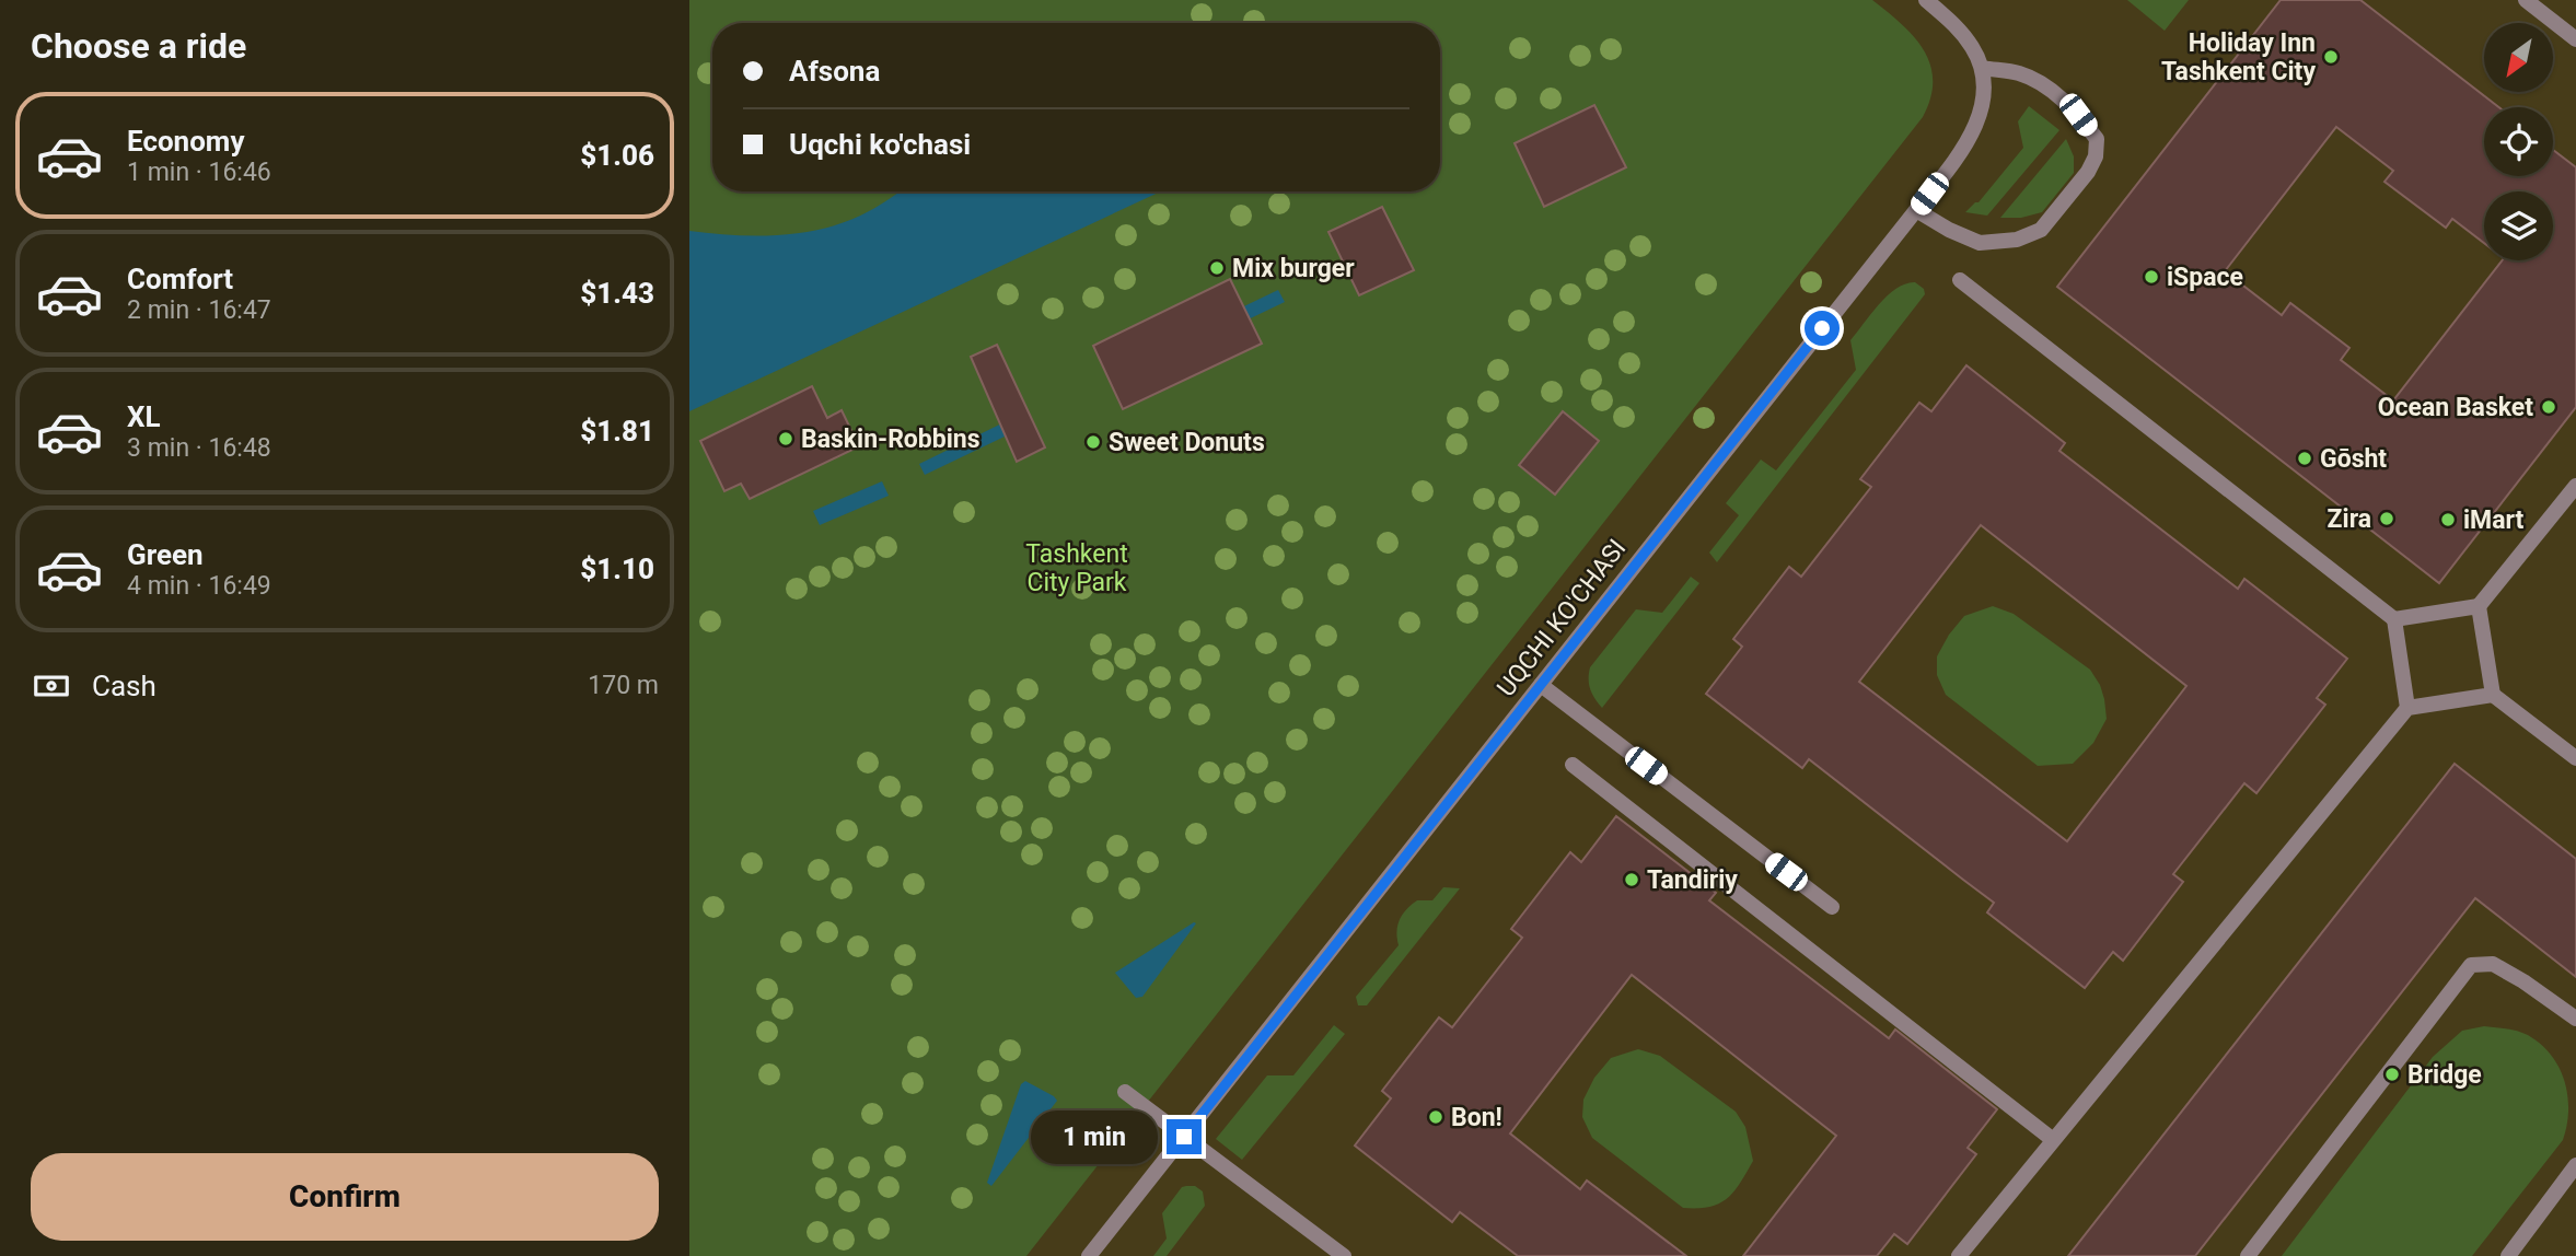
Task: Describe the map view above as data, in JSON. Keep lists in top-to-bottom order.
{
  "streets": {
    "street": ["UQCHI KO'CHASI"]
  },
  "parks": ["Tashkent City Park"],
  "places": [
    "Holiday Inn Tashkent City",
    "Mix burger",
    "iSpace",
    "Ocean Basket",
    "Baskin-Robbins",
    "Sweet Donuts",
    "Gōsht",
    "Zira",
    "iMart",
    "Tandiriy",
    "Bridge",
    "Bon!"
  ],
  "north": "bottom left",
  "page": {
    "heading": "Choose a ride",
    "banner": ["Afsona", "Uqchi ko'chasi"],
    "list": [
      {
        "name": "Economy",
        "note": "1 min · 16:46",
        "value": "$1.06"
      },
      {
        "name": "Comfort",
        "note": "2 min · 16:47",
        "value": "$1.43"
      },
      {
        "name": "XL",
        "note": "3 min · 16:48",
        "value": "$1.81"
      },
      {
        "name": "Green",
        "note": "4 min · 16:49",
        "value": "$1.10"
      }
    ],
    "pay": ["Cash", "170 m"],
    "bubble": "1 min",
    "buttons": "Confirm"
  }
}
